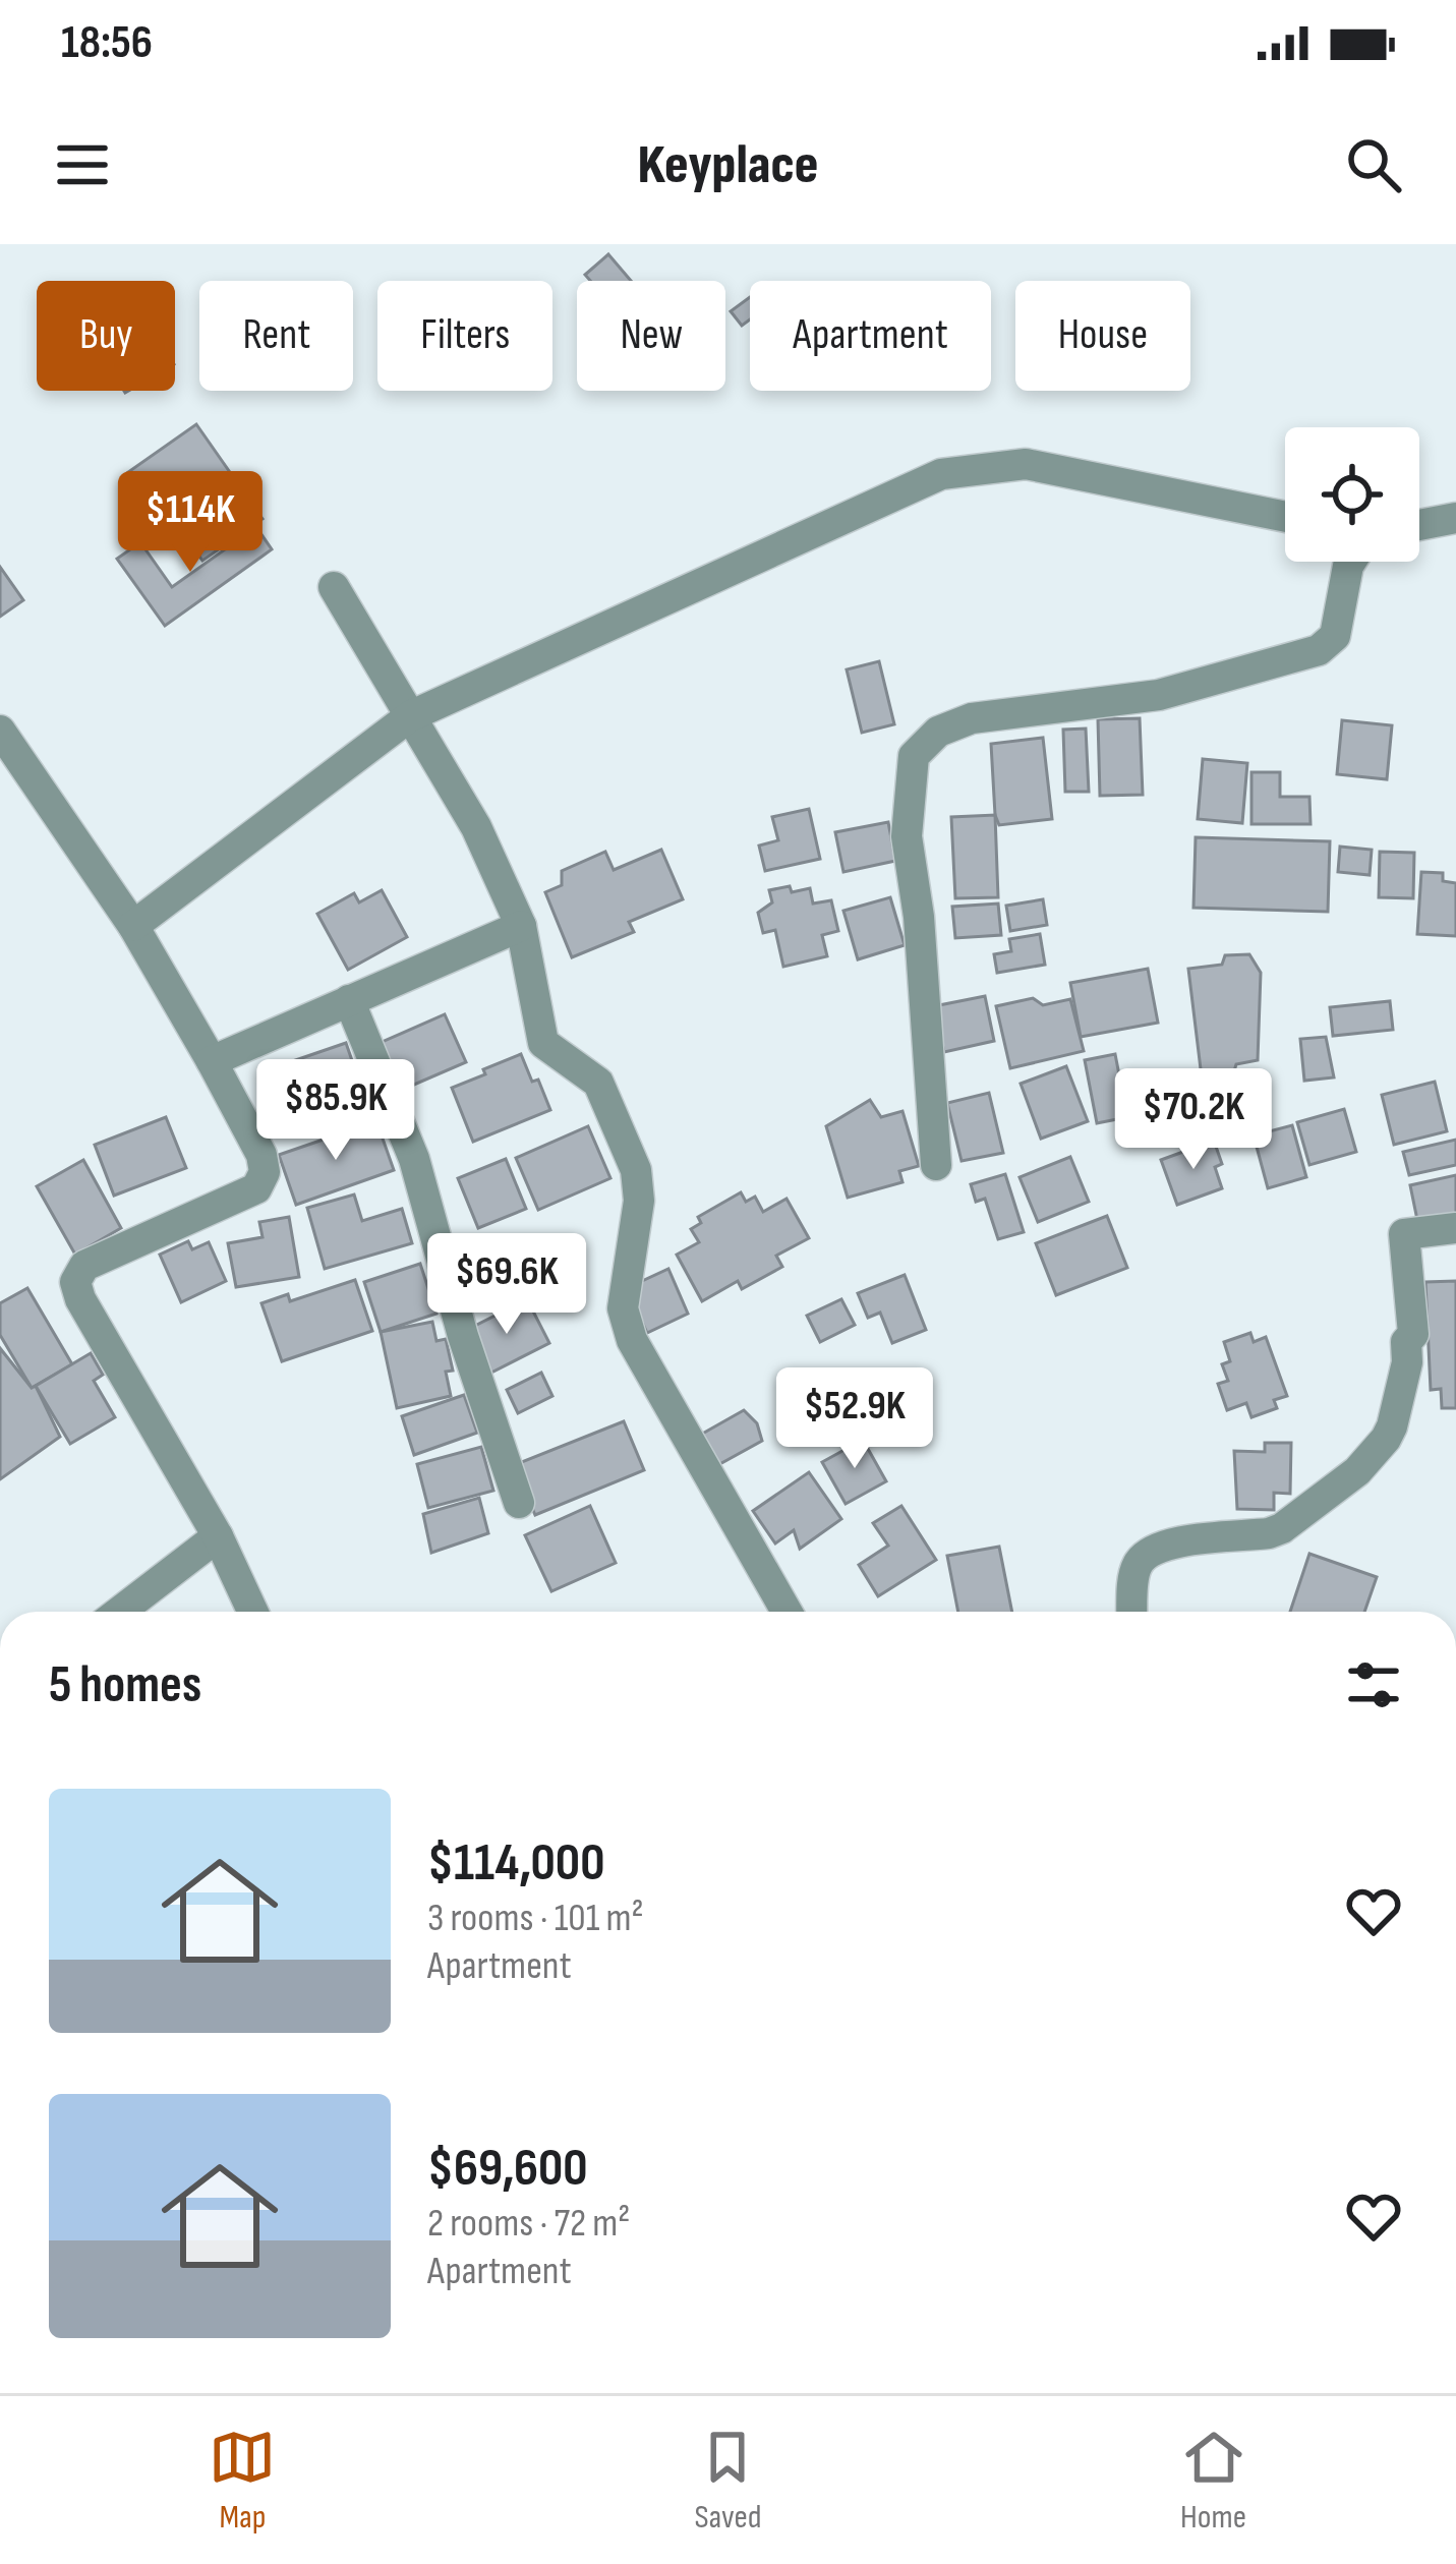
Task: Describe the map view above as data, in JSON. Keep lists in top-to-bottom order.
{
  "page": {
    "status": "18:56",
    "header": "Keyplace",
    "chip": [
      "Buy",
      "Rent",
      "Filters",
      "New",
      "Apartment",
      "House"
    ],
    "price": [
      "$114K",
      "$85.9K",
      "$70.2K",
      "$69.6K",
      "$52.9K"
    ],
    "heading": "5 homes",
    "list": [
      {
        "name": "$114,000",
        "note": "3 rooms · 101 m² · Apartment"
      },
      {
        "name": "$69,600",
        "note": "2 rooms · 72 m² · Apartment"
      }
    ],
    "tabs": ["Map", "Saved", "Home"]
  }
}
